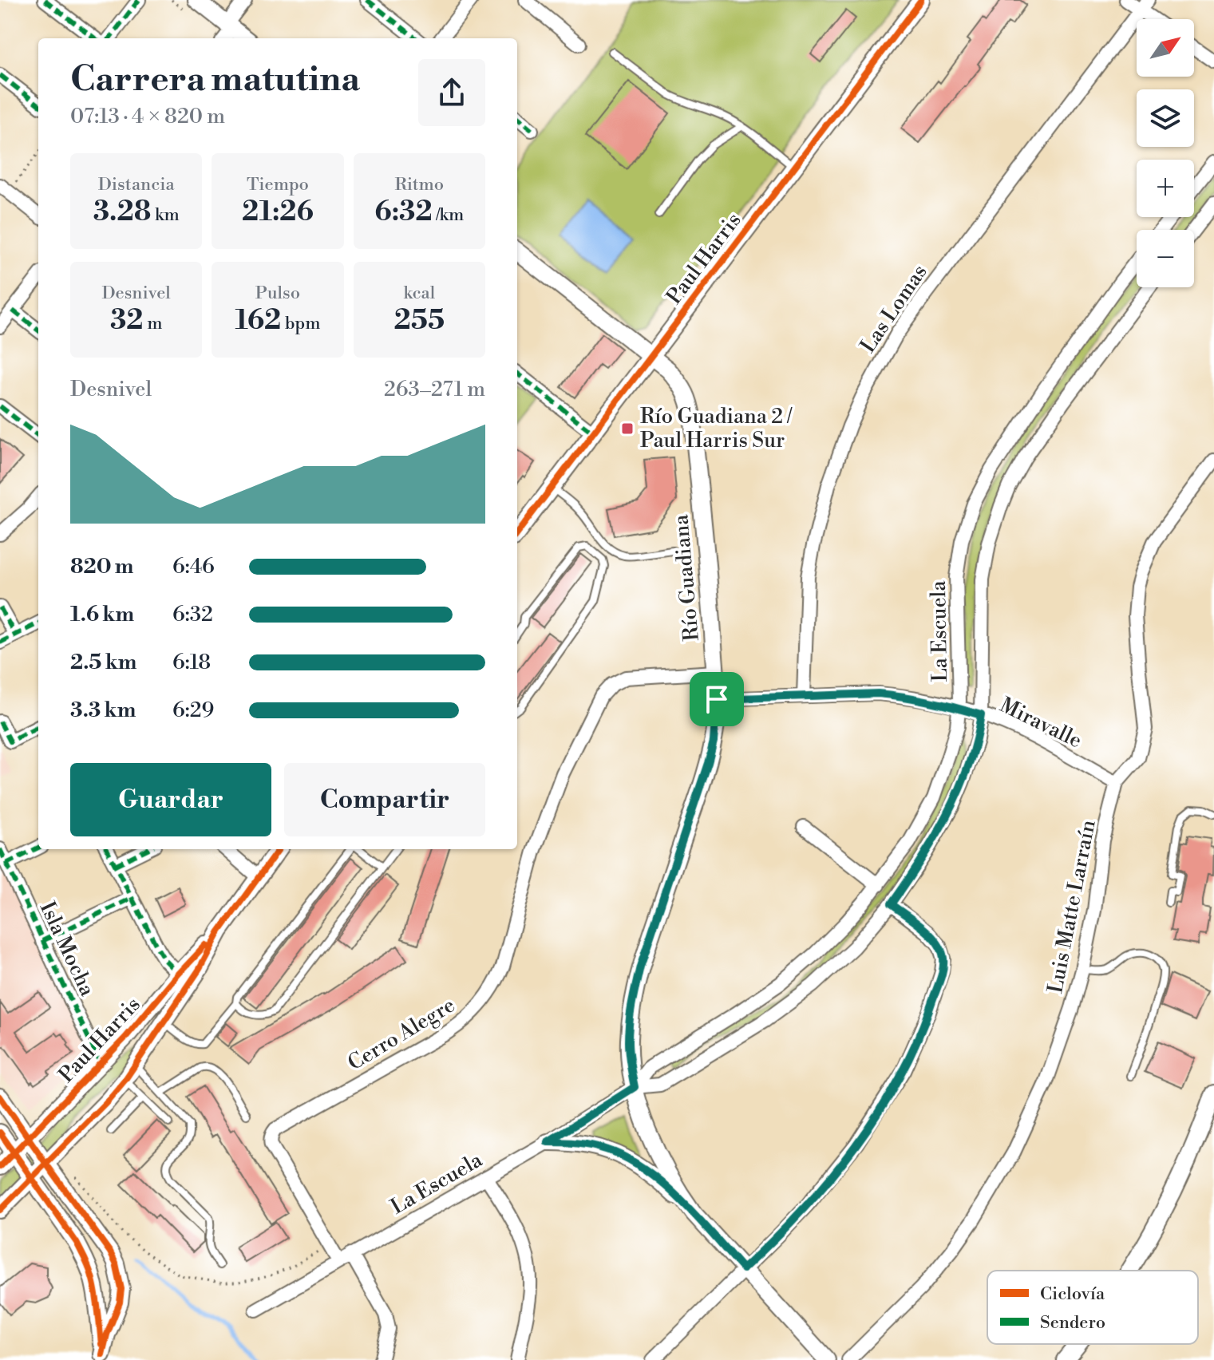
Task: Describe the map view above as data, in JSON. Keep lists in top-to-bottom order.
{
  "streets": {
    "street": [
      "Paul Harris",
      "Las Lomas",
      "Río Guadiana",
      "La Escuela",
      "Miravalle",
      "Luis Matte Larraín",
      "Isla Mocha",
      "Cerro Alegre"
    ]
  },
  "crossings": [
    ["Paul Harris", "Río Guadiana"],
    ["Paul Harris", "Isla Mocha"],
    ["Las Lomas", "Miravalle"],
    ["Río Guadiana", "La Escuela"],
    ["Río Guadiana", "Miravalle"],
    ["Río Guadiana", "Cerro Alegre"],
    ["La Escuela", "Miravalle"],
    ["La Escuela", "Cerro Alegre"],
    ["Miravalle", "Luis Matte Larraín"]
  ],
  "places": {
    "transit": ["Río Guadiana 2 / Paul Harris Sur"]
  },
  "legend": ["Ciclovía", "Sendero"],
  "north": "top right",
  "page": {
    "map_buttons": ["+", "−"],
    "heading": ["Carrera matutina", "07:13 · 4 × 820 m"],
    "stats": [
      ["Distancia", "3.28 km"],
      ["Tiempo", "21:26"],
      ["Ritmo", "6:32 /km"],
      ["Desnivel", "32 m"],
      ["Pulso", "162 bpm"],
      ["kcal", "255"]
    ],
    "chart": ["Desnivel", "263–271 m"],
    "list": [
      {
        "name": "820 m",
        "note": "6:46"
      },
      {
        "name": "1.6 km",
        "note": "6:32"
      },
      {
        "name": "2.5 km",
        "note": "6:18"
      },
      {
        "name": "3.3 km",
        "note": "6:29"
      }
    ],
    "buttons": ["Guardar", "Compartir"]
  }
}
